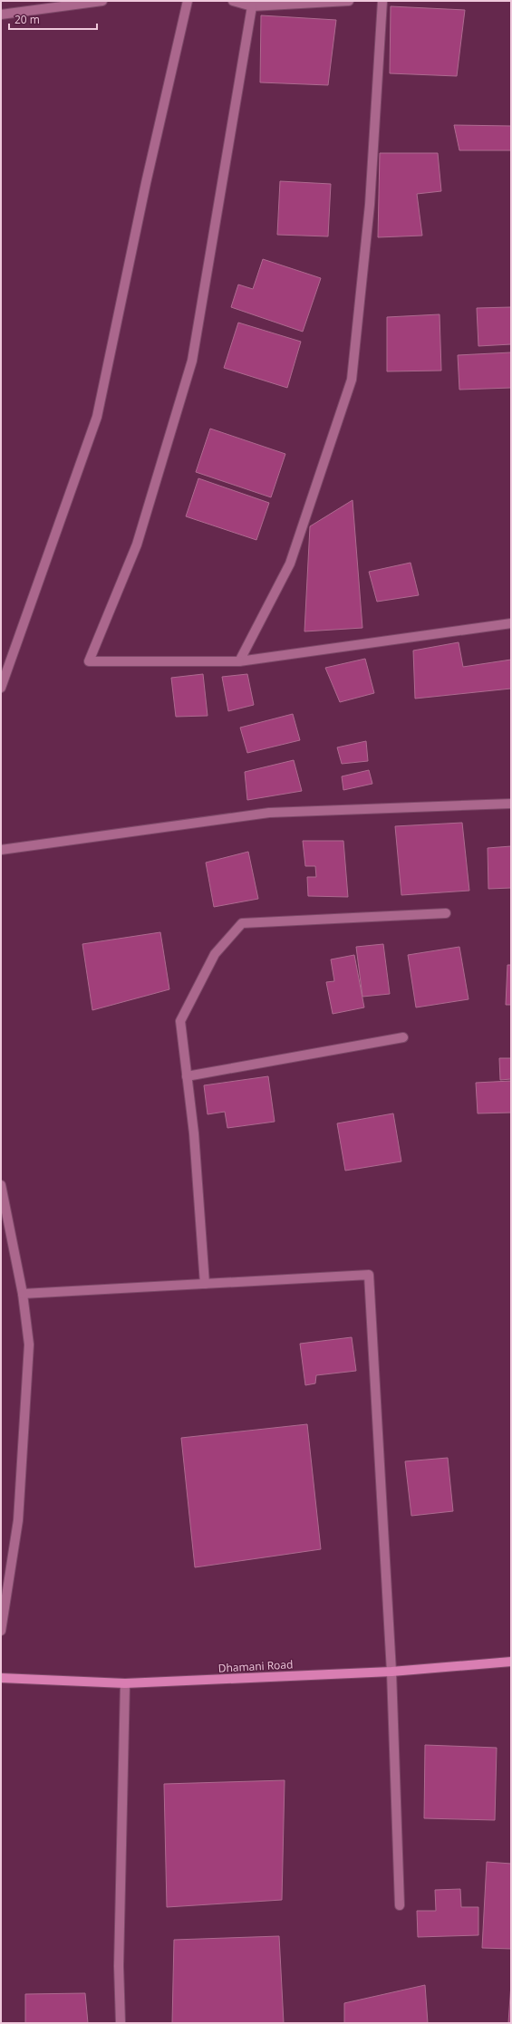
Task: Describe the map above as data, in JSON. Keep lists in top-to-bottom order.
{
  "streets": {
    "main road": ["Dhamani Road"]
  },
  "scale_bar": "20 m"
}
